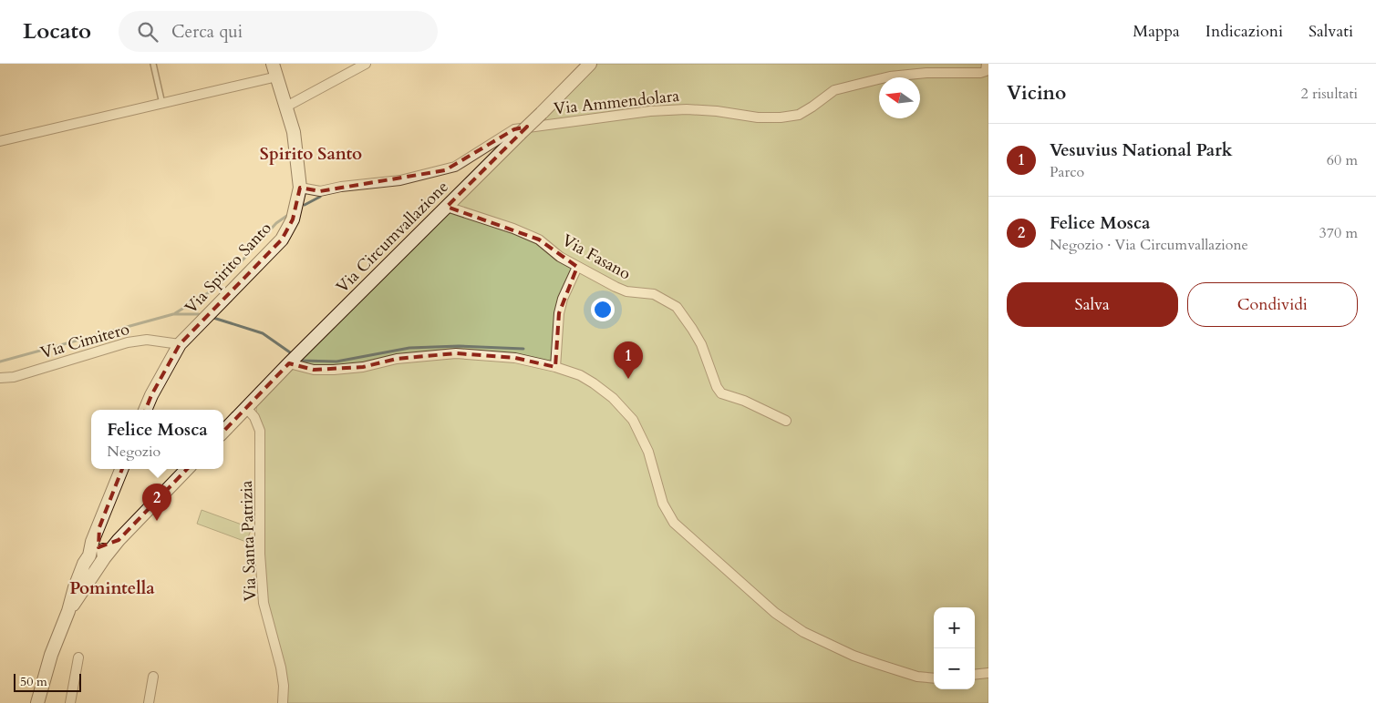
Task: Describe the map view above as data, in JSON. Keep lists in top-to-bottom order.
{
  "streets": {
    "main road": ["Via Circumvallazione", "Via Spirito Santo"],
    "street": [
      "Via Ammendolara",
      "Via Fasano",
      "Via Cimitero",
      "Via Santa Patrizia"
    ]
  },
  "crossings": [
    ["Via Ammendolara", "Via Spirito Santo"],
    ["Via Circumvallazione", "Via Fasano"],
    ["Via Circumvallazione", "Via Santa Patrizia"],
    ["Via Spirito Santo", "Via Cimitero"]
  ],
  "districts": ["Spirito Santo", "Pomintella"],
  "scale_bar": "50 m",
  "north": "left",
  "page": {
    "header": "Locato",
    "search": "Cerca qui",
    "nav": ["Mappa", "Indicazioni", "Salvati"],
    "heading": ["Vicino", "2 risultati"],
    "list": [
      {
        "mark": "1",
        "name": "Vesuvius National Park",
        "note": "Parco",
        "value": "60 m"
      },
      {
        "mark": "2",
        "name": "Felice Mosca",
        "note": "Negozio · Via Circumvallazione",
        "value": "370 m"
      }
    ],
    "buttons": ["Salva", "Condividi"],
    "pins": ["1", "2"],
    "popup": ["Felice Mosca", "Negozio"],
    "map_buttons": ["+", "−"],
    "scale": "50 m"
  }
}
